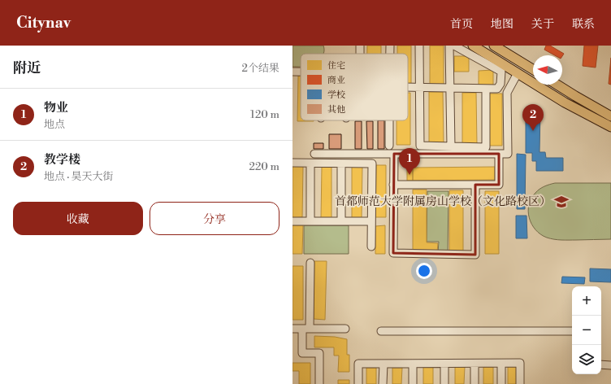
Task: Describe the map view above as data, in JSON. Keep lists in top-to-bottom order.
{
  "places": {
    "school or university": ["首都师范大学附属房山学校（文化路校区）"]
  },
  "legend": [
    "住宅",
    "商业",
    "学校",
    "其他"
  ],
  "north": "left",
  "page": {
    "header": "Citynav",
    "nav": [
      "首页",
      "地图",
      "关于",
      "联系"
    ],
    "heading": ["附近", "2个结果"],
    "list": [
      {
        "mark": "1",
        "name": "物业",
        "note": "地点",
        "value": "120 m"
      },
      {
        "mark": "2",
        "name": "教学楼",
        "note": "地点 · 昊天大街",
        "value": "220 m"
      }
    ],
    "pins": ["2", "1"],
    "buttons": ["收藏", "分享"],
    "map_buttons": ["+", "−"]
  }
}
